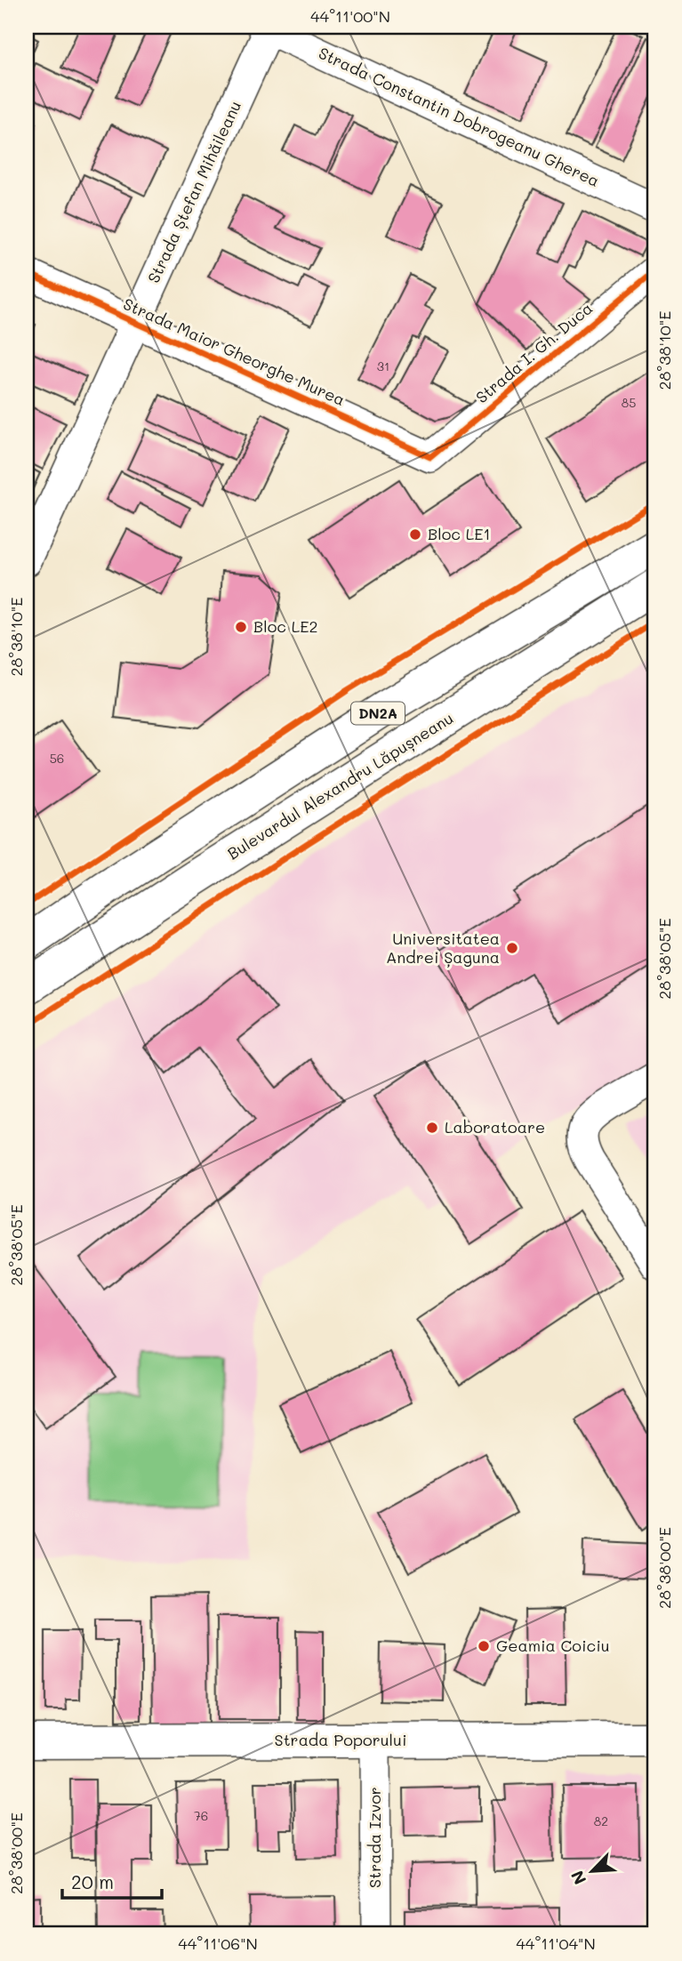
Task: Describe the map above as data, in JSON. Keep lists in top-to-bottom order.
{
  "streets": {
    "main road": ["DN2A", "Bulevardul Alexandru Lăpușneanu", "Strada Poporului"],
    "street": [
      "Strada Constantin Dobrogeanu Gherea",
      "Strada Ștefan Mihăileanu",
      "Strada Maior Gheorghe Murea",
      "Strada I. Gh. Duca",
      "Strada Izvor"
    ]
  },
  "crossings": [
    ["Strada Constantin Dobrogeanu Gherea", "Strada Ștefan Mihăileanu"],
    ["Strada Ștefan Mihăileanu", "Strada Maior Gheorghe Murea"],
    ["Strada Maior Gheorghe Murea", "Strada I. Gh. Duca"],
    ["Strada Poporului", "Strada Izvor"]
  ],
  "places": [
    "Bloc LE1",
    "Bloc LE2",
    "Universitatea Andrei Șaguna",
    "Laboratoare",
    "Geamia Coiciu"
  ],
  "house_numbers": [
    "31",
    "85",
    "56",
    "76",
    "82"
  ],
  "scale_bar": "20 m",
  "north": "bottom left",
  "coordinates": [
    "44°11'00\"N",
    "28°38'10\"E",
    "28°38'05\"E",
    "28°38'00\"E",
    "44°11'06\"N",
    "44°11'04\"N"
  ]
}
